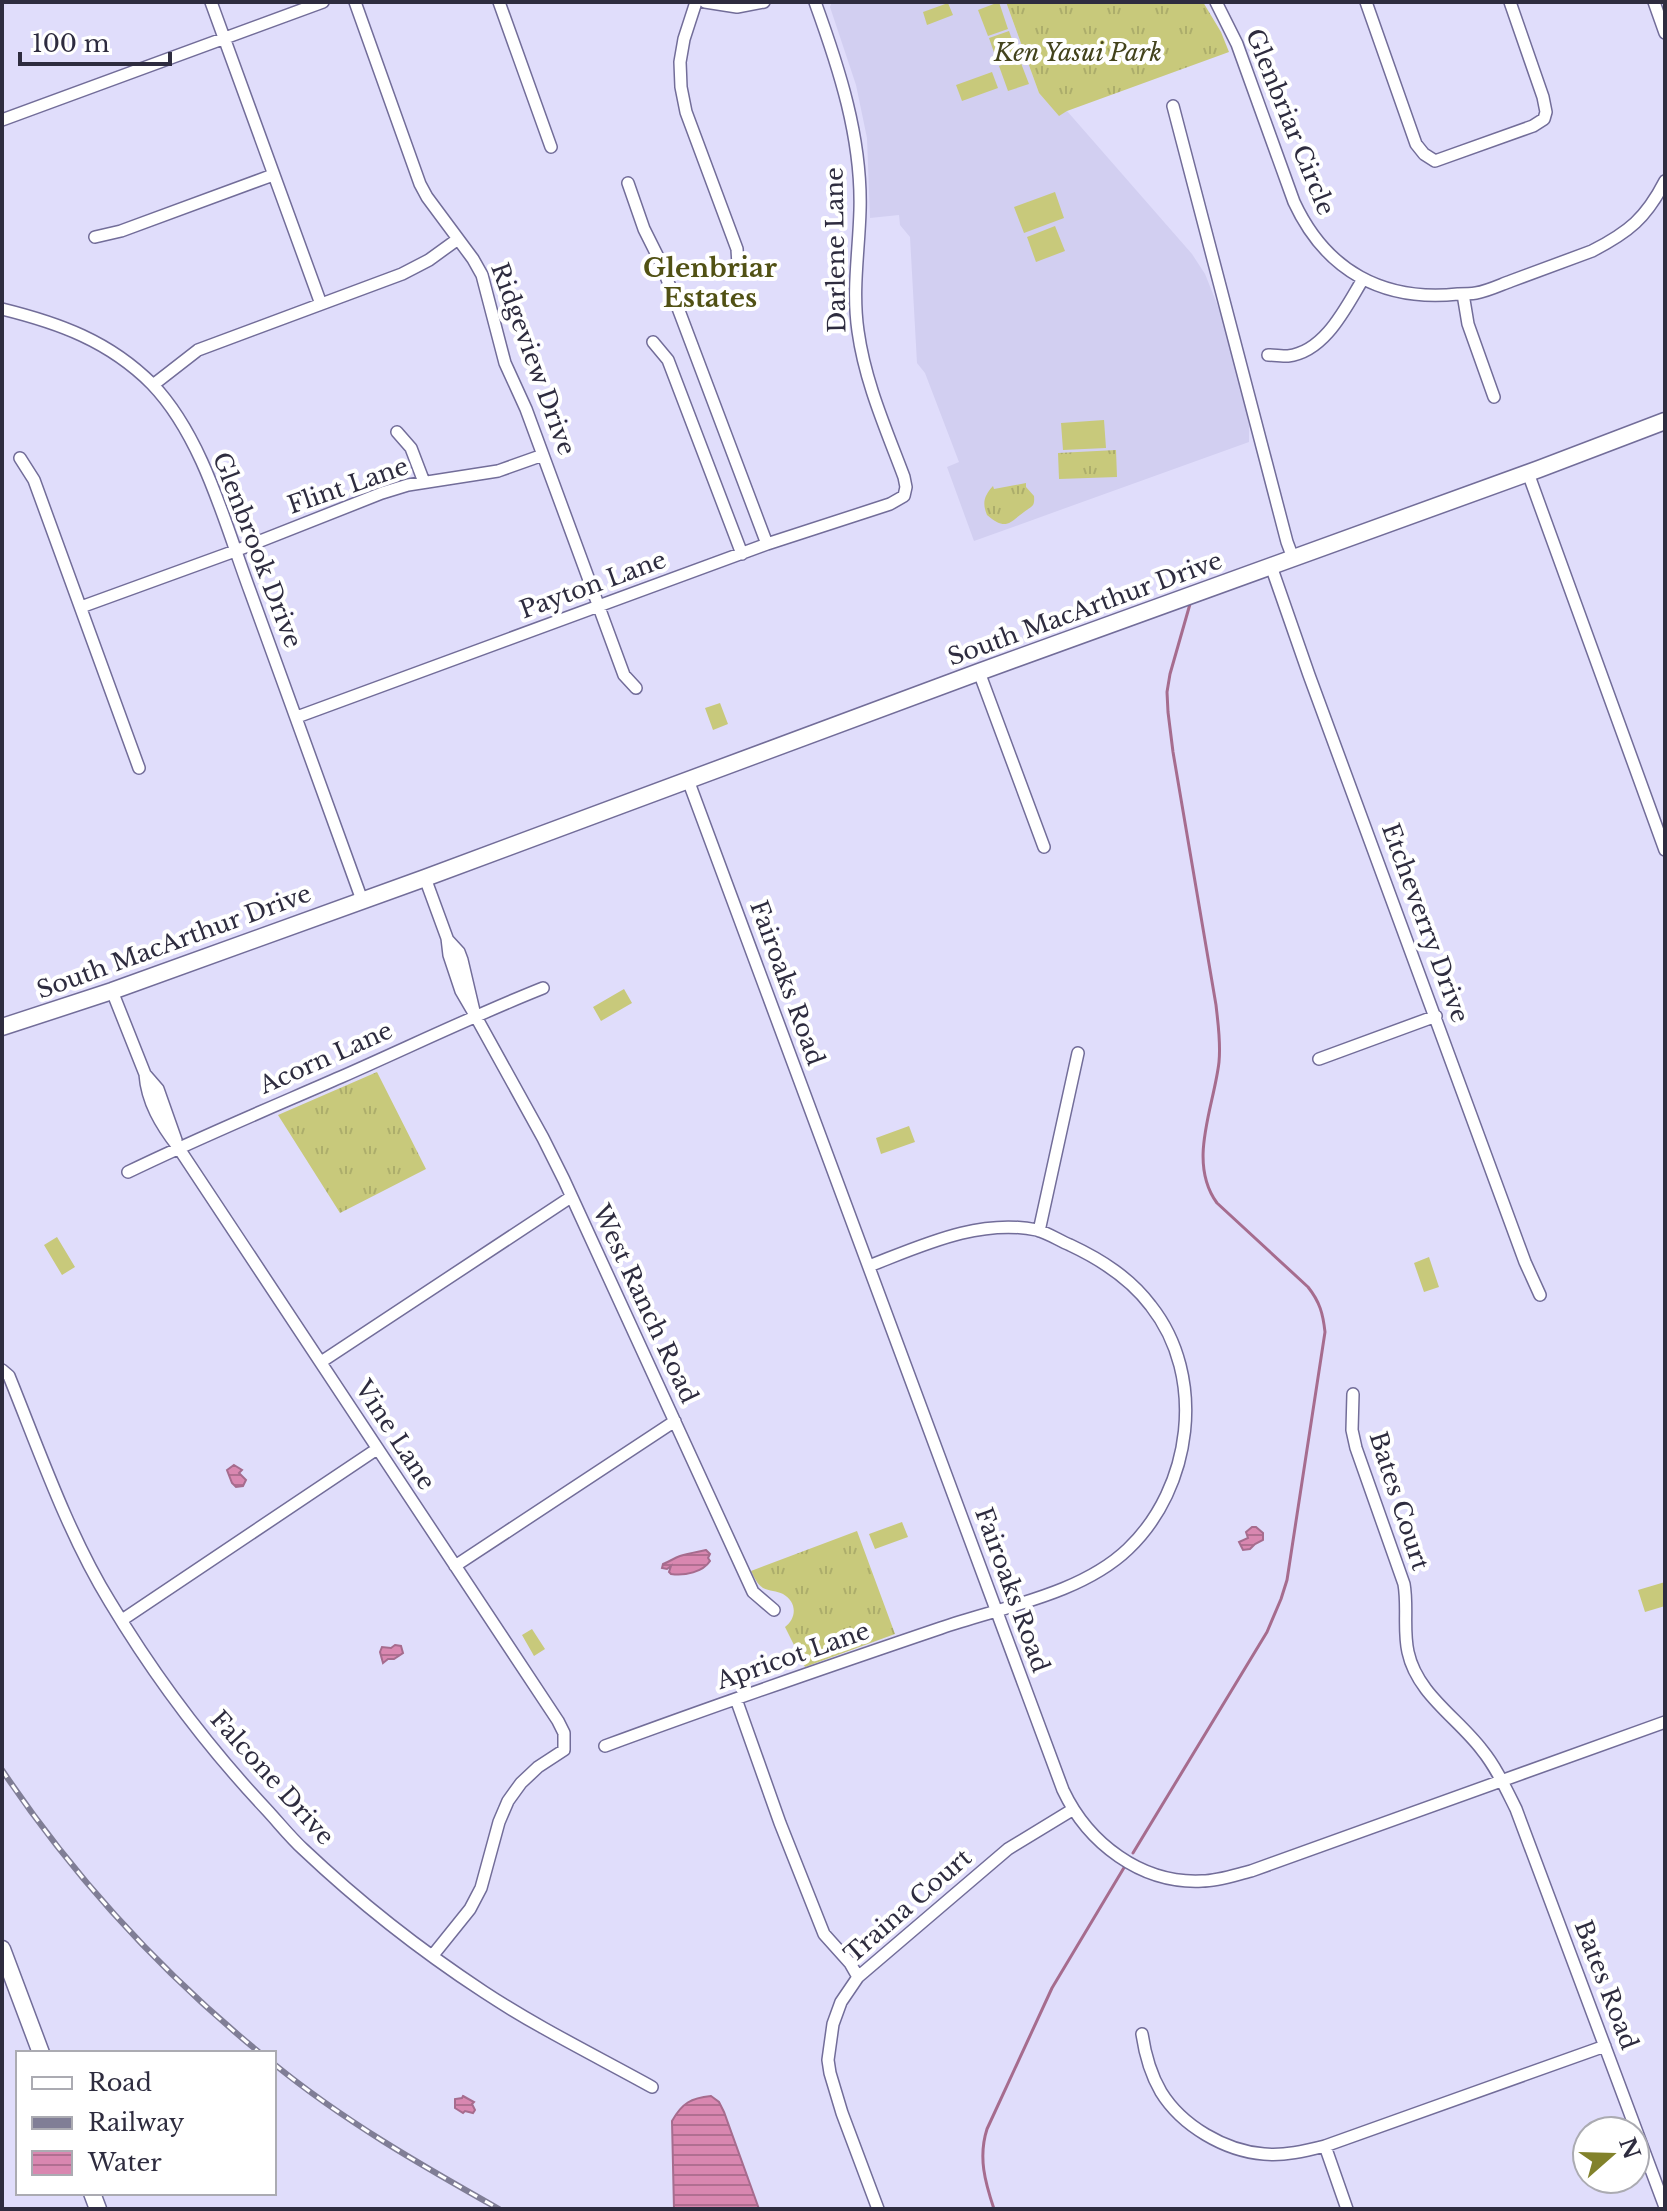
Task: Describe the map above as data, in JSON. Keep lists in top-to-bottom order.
{
  "streets": {
    "street": [
      "Glenbriar Circle",
      "Darlene Lane",
      "Ridgeview Drive",
      "Flint Lane",
      "Glenbrook Drive",
      "Payton Lane",
      "South MacArthur Drive",
      "Etcheverry Drive",
      "Fairoaks Road",
      "Acorn Lane",
      "West Ranch Road",
      "Vine Lane",
      "Bates Court",
      "Apricot Lane",
      "Falcone Drive",
      "Traina Court",
      "Bates Road"
    ]
  },
  "crossings": [
    ["Darlene Lane", "Payton Lane"],
    ["Ridgeview Drive", "Flint Lane"],
    ["Ridgeview Drive", "Payton Lane"],
    ["Flint Lane", "Glenbrook Drive"],
    ["Glenbrook Drive", "Payton Lane"],
    ["Glenbrook Drive", "South MacArthur Drive"],
    ["South MacArthur Drive", "Etcheverry Drive"],
    ["South MacArthur Drive", "Fairoaks Road"],
    ["South MacArthur Drive", "West Ranch Road"],
    ["South MacArthur Drive", "Vine Lane"],
    ["Fairoaks Road", "Bates Court"],
    ["Fairoaks Road", "Apricot Lane"],
    ["Fairoaks Road", "Traina Court"],
    ["Fairoaks Road", "Bates Road"],
    ["Acorn Lane", "West Ranch Road"],
    ["Acorn Lane", "Vine Lane"],
    ["Vine Lane", "Falcone Drive"],
    ["Bates Court", "Bates Road"]
  ],
  "districts": ["Glenbriar Estates"],
  "parks": ["Ken Yasui Park"],
  "legend": ["Road", "Railway", "Water"],
  "scale_bar": "100 m",
  "north": "right"
}
